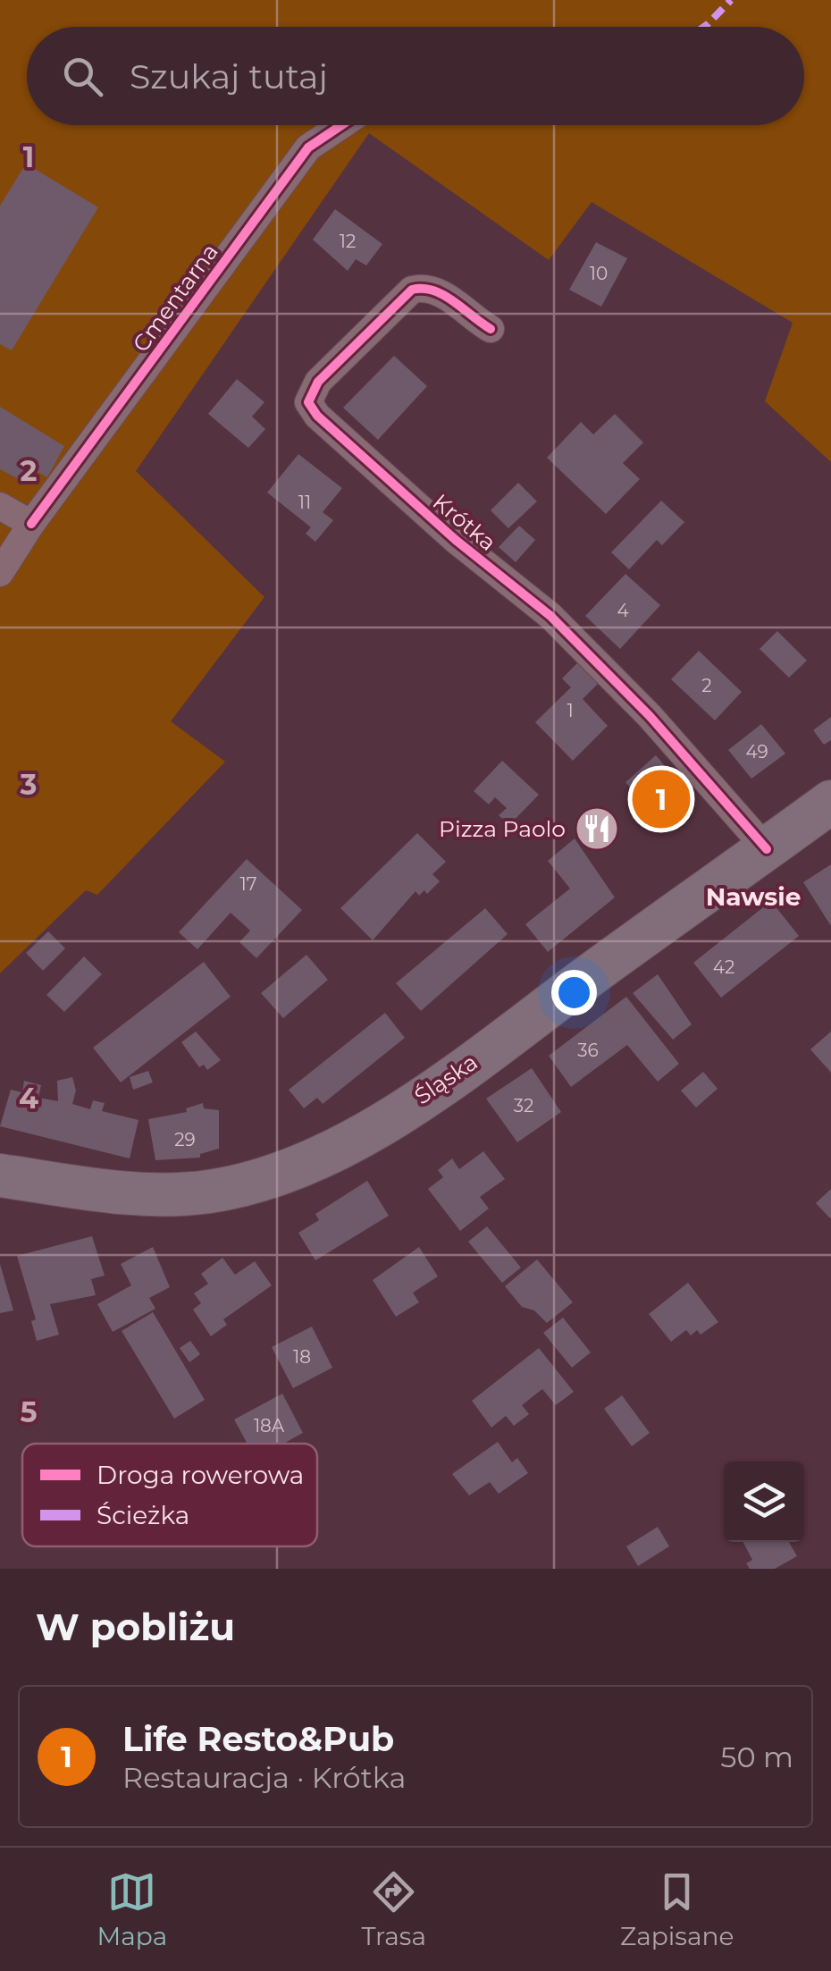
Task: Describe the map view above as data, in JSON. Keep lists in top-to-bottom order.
{
  "streets": {
    "main road": ["Śląska"],
    "street": ["Cmentarna", "Krótka"]
  },
  "crossings": [
    ["Krótka", "Śląska"]
  ],
  "districts": ["Nawsie"],
  "places": {
    "restaurant": ["Pizza Paolo"]
  },
  "house_numbers": [
    "12",
    "10",
    "11",
    "4",
    "2",
    "1",
    "49",
    "17",
    "42",
    "36",
    "32",
    "29",
    "18",
    "18A"
  ],
  "legend": ["Droga rowerowa", "Ścieżka"],
  "page": {
    "search": "Szukaj tutaj",
    "pins": "1",
    "heading": "W pobliżu",
    "list": [
      {
        "mark": "1",
        "name": "Life Resto&Pub",
        "note": "Restauracja · Krótka",
        "value": "50 m"
      }
    ],
    "nav": ["Mapa", "Trasa", "Zapisane"]
  },
  "grid": {
    "rows": [
      "1",
      "2",
      "3",
      "4",
      "5"
    ]
  }
}
